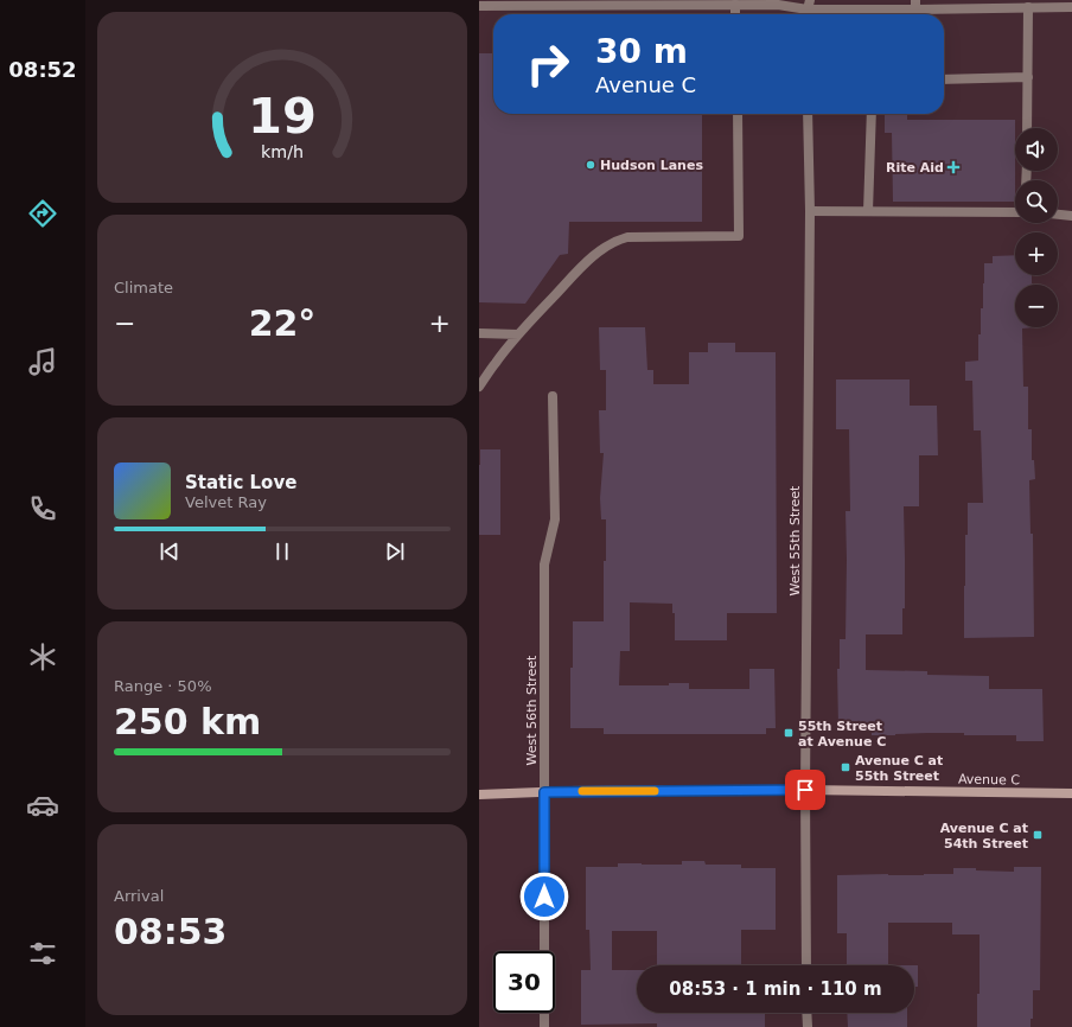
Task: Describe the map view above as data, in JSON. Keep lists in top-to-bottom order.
{
  "streets": {
    "main road": ["Avenue C"],
    "street": ["West 55th Street", "West 56th Street"]
  },
  "crossings": [
    ["West 55th Street", "Avenue C"],
    ["West 56th Street", "Avenue C"]
  ],
  "places": {
    "other": ["Hudson Lanes"],
    "health": ["Rite Aid"],
    "transit": ["55th Street at Avenue C", "Avenue C at 55th Street", "Avenue C at 54th Street"]
  },
  "page": {
    "tabs": "08:52",
    "turn": ["30 m", "Avenue C"],
    "map_buttons": ["+", "−"],
    "tile": [
      "Climate",
      ["Range · 50%", "250 km"],
      ["Arrival", "08:53"]
    ],
    "heat": ["−", "22°", "+"],
    "song": ["Static Love", "Velvet Ray"],
    "limit": "30",
    "trip": "08:53 · 1 min · 110 m",
    "gauge": ["19", "km/h"]
  }
}
